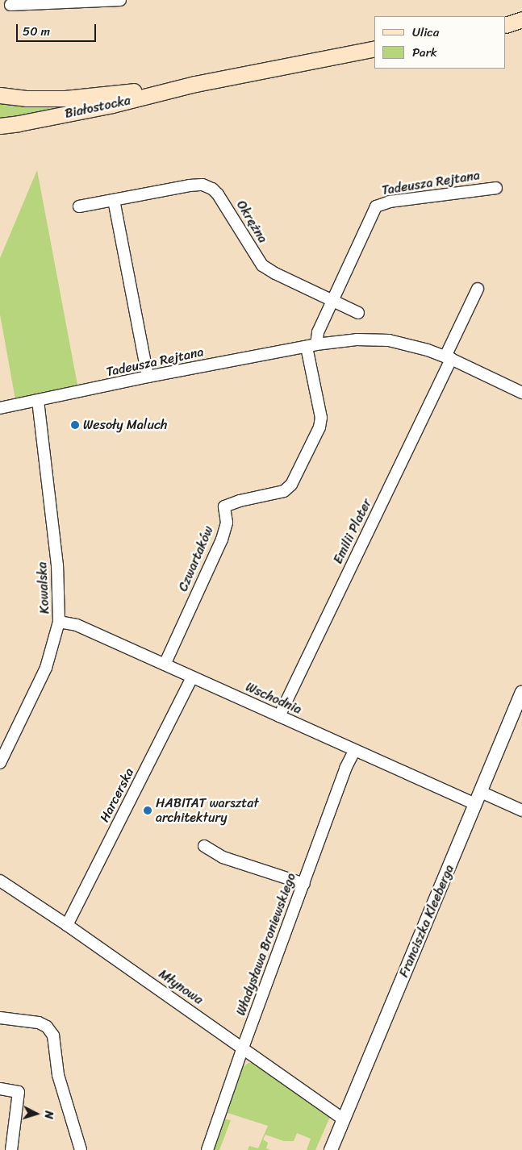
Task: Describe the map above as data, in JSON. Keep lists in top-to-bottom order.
{
  "streets": {
    "main road": ["Białostocka"],
    "street": [
      "Tadeusza Rejtana",
      "Okrężna",
      "Emilii Plater",
      "Czwartaków",
      "Kowalska",
      "Wschodnia",
      "Harcerska",
      "Franciszka Kleeberga",
      "Władysława Broniewskiego",
      "Młynowa"
    ]
  },
  "crossings": [
    ["Tadeusza Rejtana", "Okrężna"],
    ["Tadeusza Rejtana", "Emilii Plater"],
    ["Tadeusza Rejtana", "Czwartaków"],
    ["Tadeusza Rejtana", "Kowalska"],
    ["Emilii Plater", "Wschodnia"],
    ["Czwartaków", "Wschodnia"],
    ["Kowalska", "Wschodnia"],
    ["Wschodnia", "Harcerska"],
    ["Wschodnia", "Franciszka Kleeberga"],
    ["Wschodnia", "Władysława Broniewskiego"],
    ["Harcerska", "Młynowa"],
    ["Franciszka Kleeberga", "Młynowa"],
    ["Władysława Broniewskiego", "Młynowa"]
  ],
  "places": ["Wesoły Maluch", "HABITAT warsztat architektury"],
  "legend": ["Ulica", "Park"],
  "scale_bar": "50 m",
  "north": "right"
}
